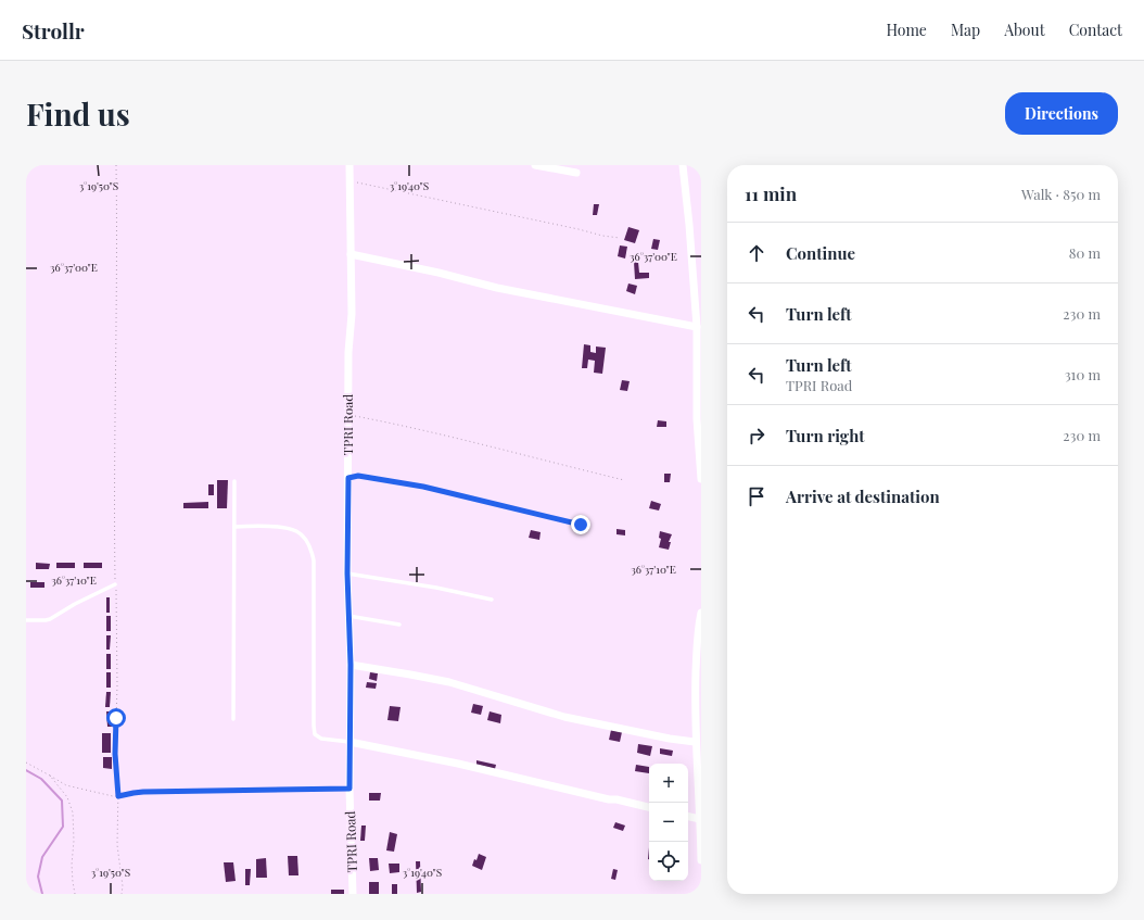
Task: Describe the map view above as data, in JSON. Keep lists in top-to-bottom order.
{
  "streets": {
    "street": ["TPRI Road"]
  },
  "page": {
    "header": "Strollr",
    "nav": [
      "Home",
      "Map",
      "About",
      "Contact"
    ],
    "buttons": "Directions",
    "title": "Find us",
    "heading": ["11 min", "Walk · 850 m"],
    "list": [
      ["Continue", "80 m"],
      ["Turn left", "230 m"],
      ["Turn left", "TPRI Road", "310 m"],
      ["Turn right", "230 m"],
      "Arrive at destination"
    ],
    "map_buttons": ["+", "−"]
  },
  "coordinates": [
    "3°19'50\"S",
    "3°19'40\"S",
    "36°37'00\"E",
    "36°37'10\"E"
  ]
}
